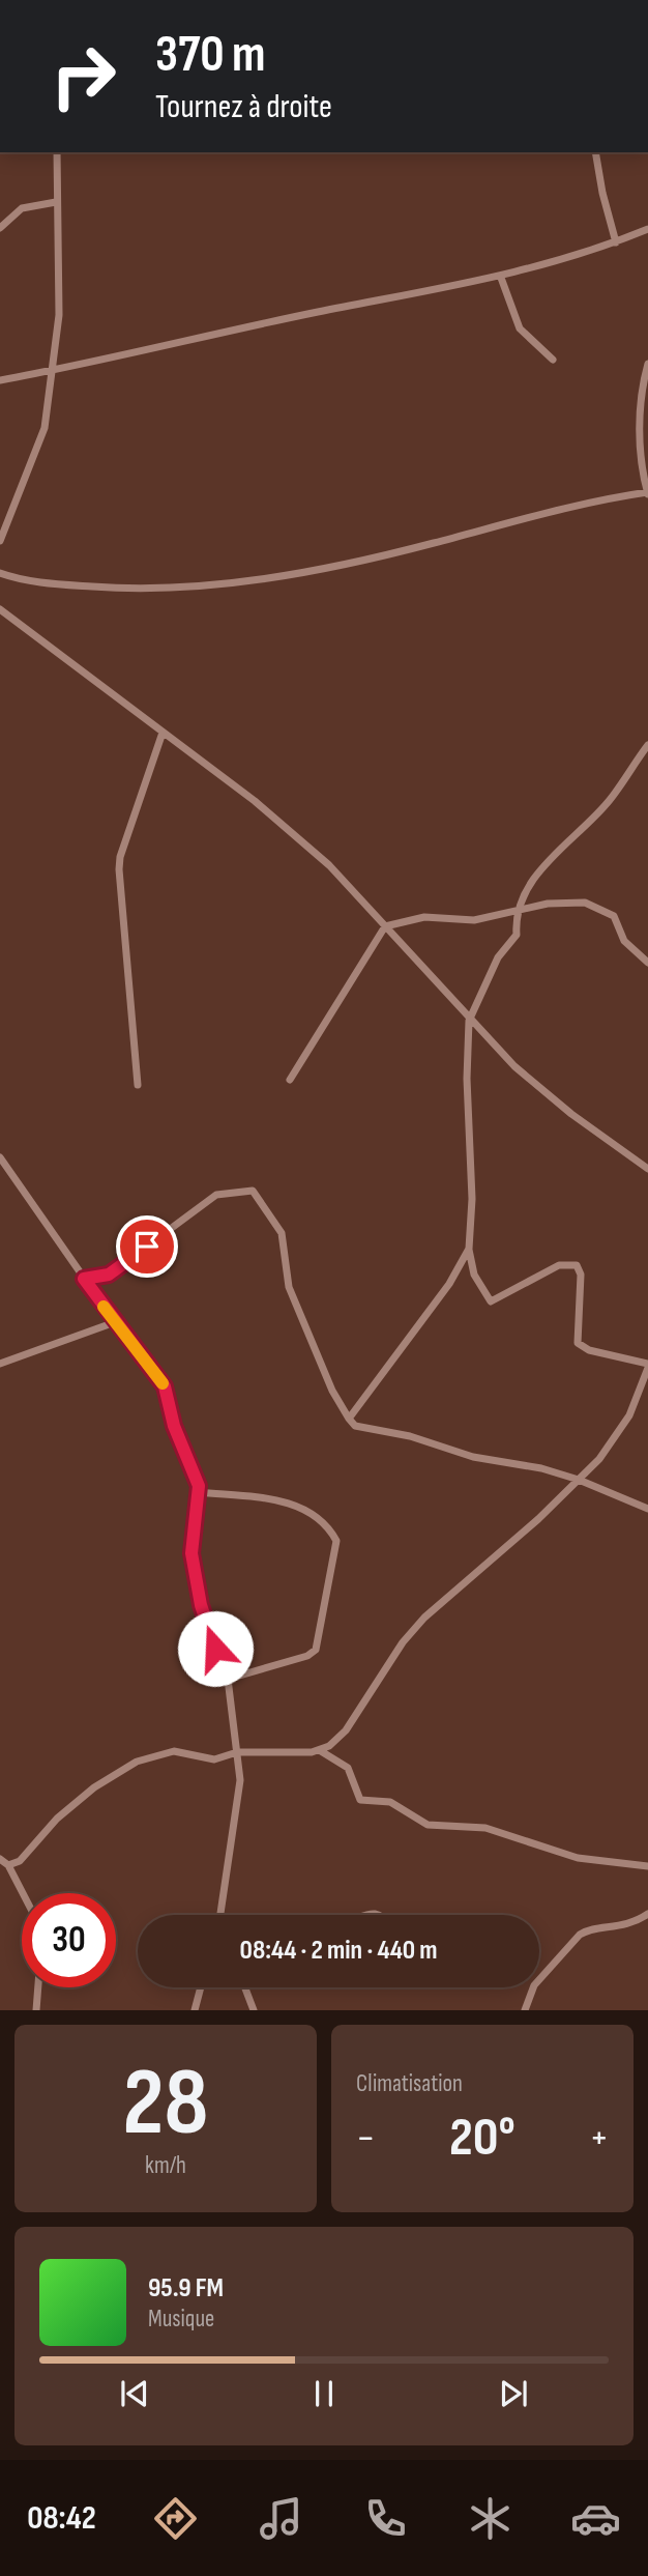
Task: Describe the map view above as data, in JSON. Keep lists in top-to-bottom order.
{
  "page": {
    "turn": ["370 m", "Tournez à droite"],
    "limit": "30",
    "trip": "08:44 · 2 min · 440 m",
    "tile": [
      ["28", "km/h"],
      "Climatisation"
    ],
    "heat": ["−", "20°", "+"],
    "song": ["95.9 FM", "Musique"],
    "tabs": "08:42"
  }
}
